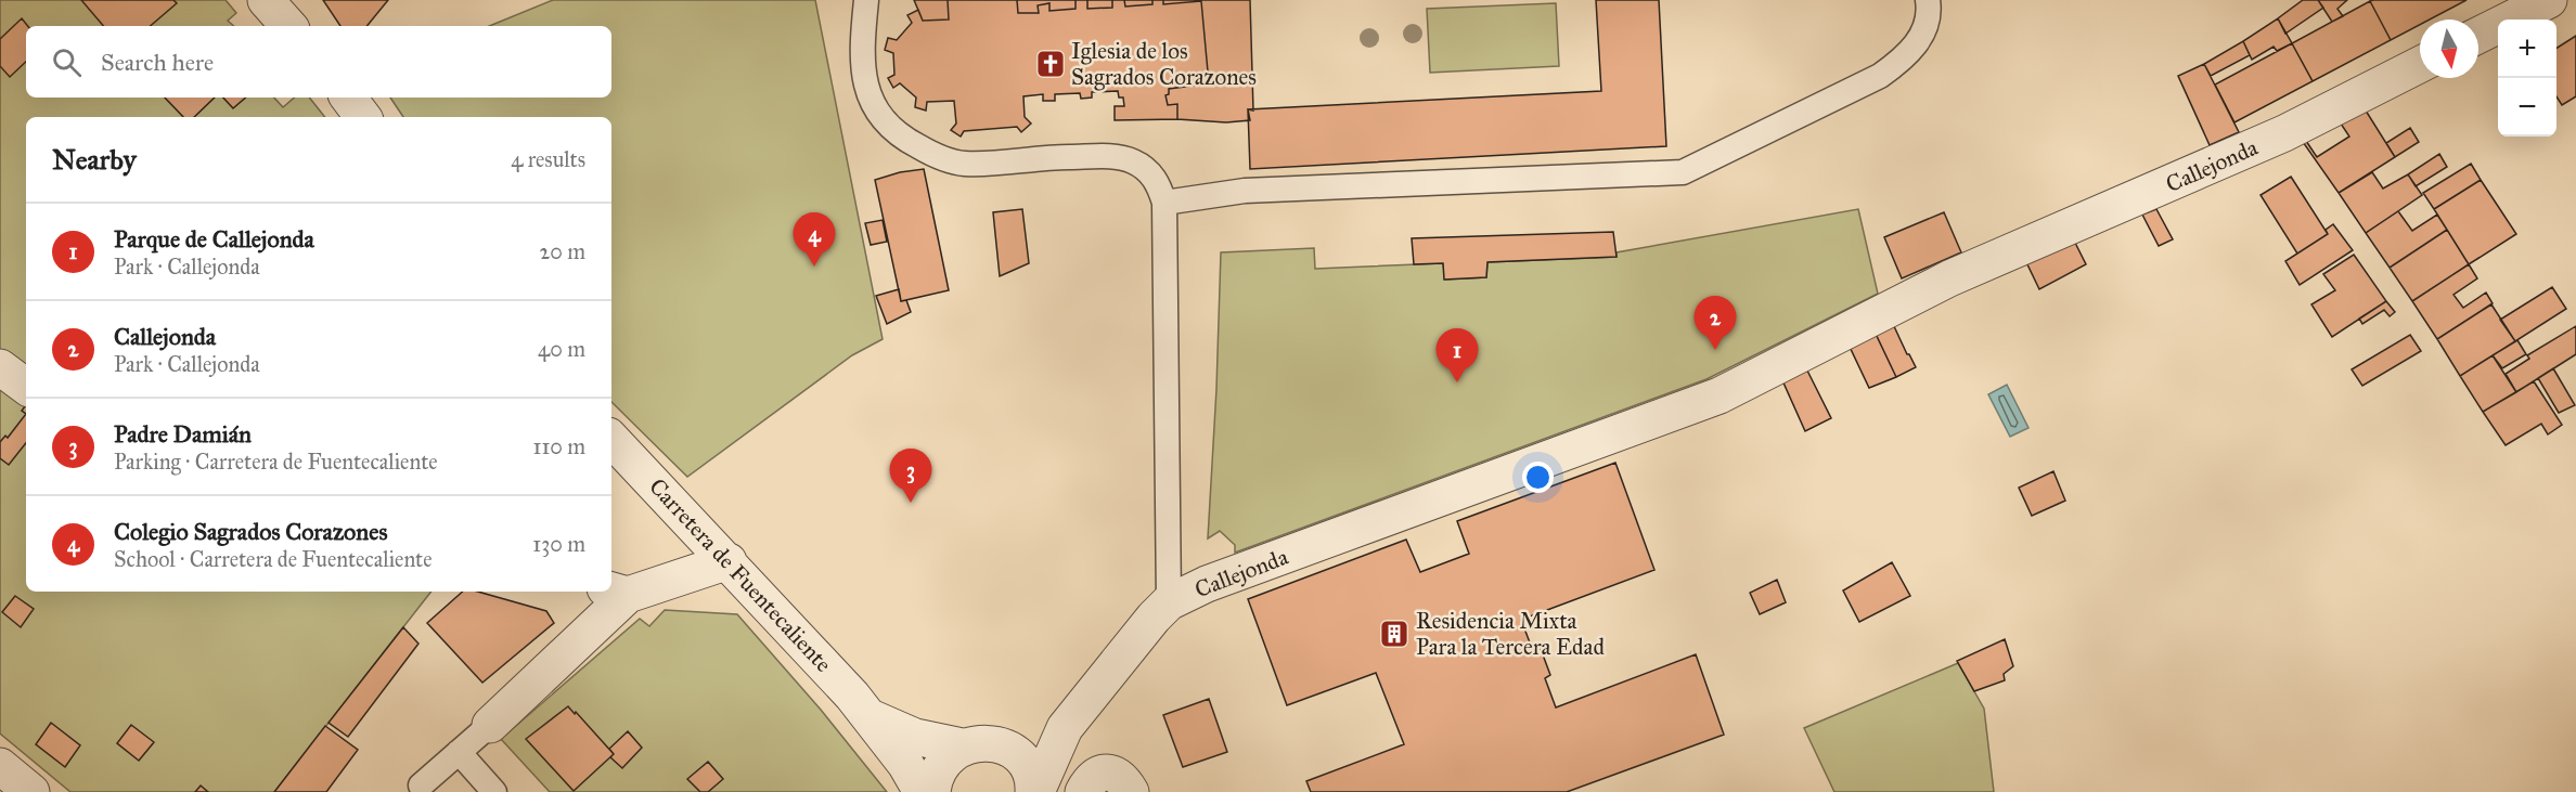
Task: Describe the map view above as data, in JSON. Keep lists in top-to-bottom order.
{
  "streets": {
    "street": ["Callejonda", "Carretera de Fuentecaliente"]
  },
  "places": {
    "church": ["Iglesia de los Sagrados Corazones"],
    "building": ["Residencia Mixta Para la Tercera Edad"]
  },
  "north": "bottom",
  "page": {
    "map_buttons": ["+", "−"],
    "search": "Search here",
    "heading": ["Nearby", "4 results"],
    "list": [
      {
        "mark": "1",
        "name": "Parque de Callejonda",
        "note": "Park · Callejonda",
        "value": "20 m"
      },
      {
        "mark": "2",
        "name": "Callejonda",
        "note": "Park · Callejonda",
        "value": "40 m"
      },
      {
        "mark": "3",
        "name": "Padre Damián",
        "note": "Parking · Carretera de Fuentecaliente",
        "value": "110 m"
      },
      {
        "mark": "4",
        "name": "Colegio Sagrados Corazones",
        "note": "School · Carretera de Fuentecaliente",
        "value": "130 m"
      }
    ],
    "pins": [
      "4",
      "2",
      "1",
      "3"
    ]
  }
}
